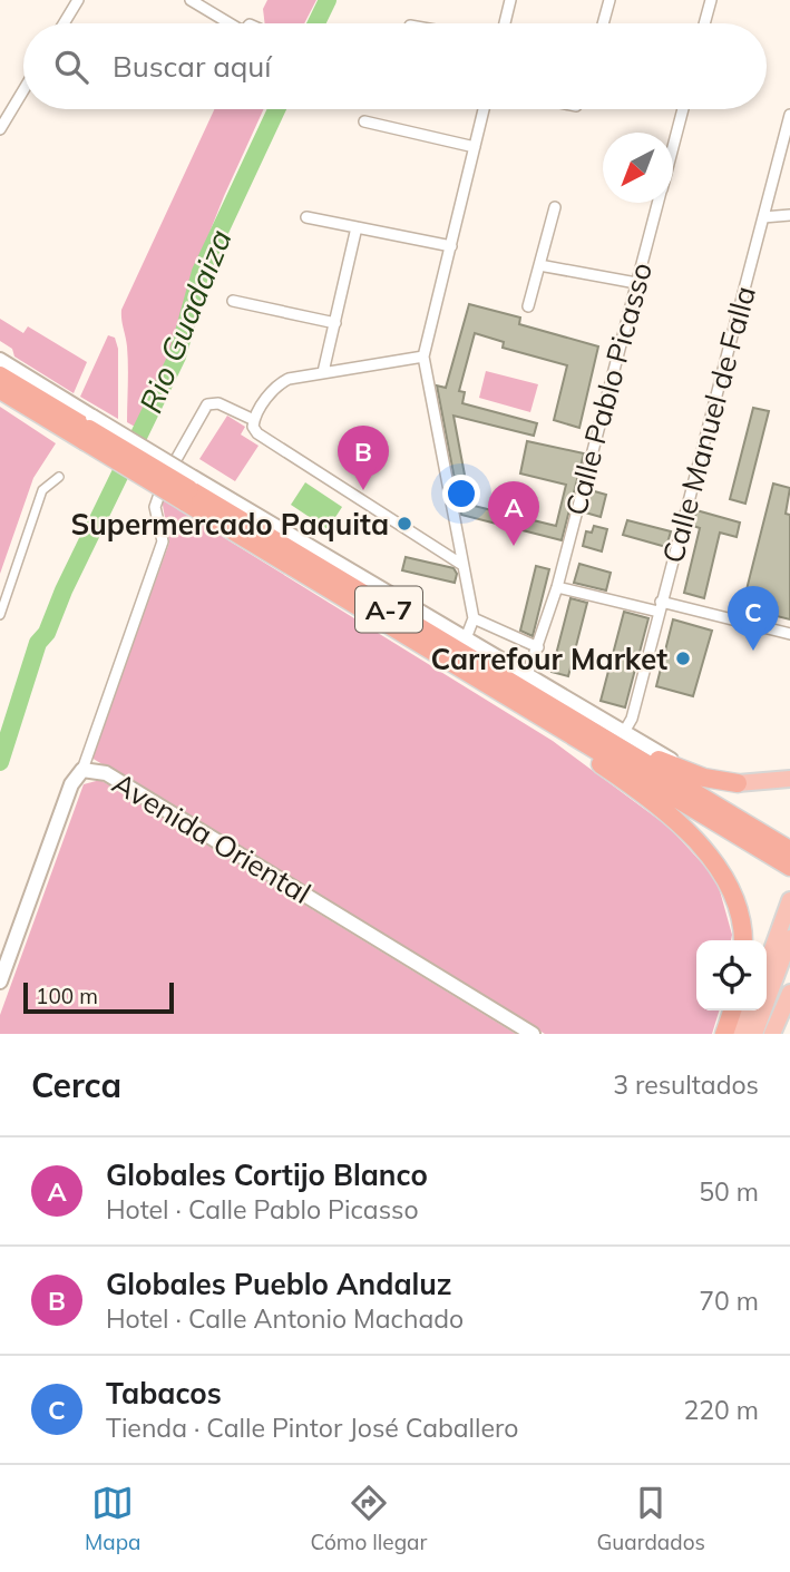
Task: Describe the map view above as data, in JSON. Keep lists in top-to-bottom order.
{
  "streets": {
    "highway": ["A-7"],
    "street": ["Calle Pablo Picasso", "Calle Manuel de Falla", "Avenida Oriental"]
  },
  "water": ["Rio Guadaiza"],
  "places": ["Supermercado Paquita", "Carrefour Market"],
  "scale_bar": "100 m",
  "north": "bottom left",
  "page": {
    "search": "Buscar aquí",
    "pins": ["B", "A", "C"],
    "scale": "100 m",
    "heading": ["Cerca", "3 resultados"],
    "list": [
      {
        "mark": "A",
        "name": "Globales Cortijo Blanco",
        "note": "Hotel · Calle Pablo Picasso",
        "value": "50 m"
      },
      {
        "mark": "B",
        "name": "Globales Pueblo Andaluz",
        "note": "Hotel · Calle Antonio Machado",
        "value": "70 m"
      },
      {
        "mark": "C",
        "name": "Tabacos",
        "note": "Tienda · Calle Pintor José Caballero",
        "value": "220 m"
      }
    ],
    "nav": ["Mapa", "Cómo llegar", "Guardados"]
  }
}
